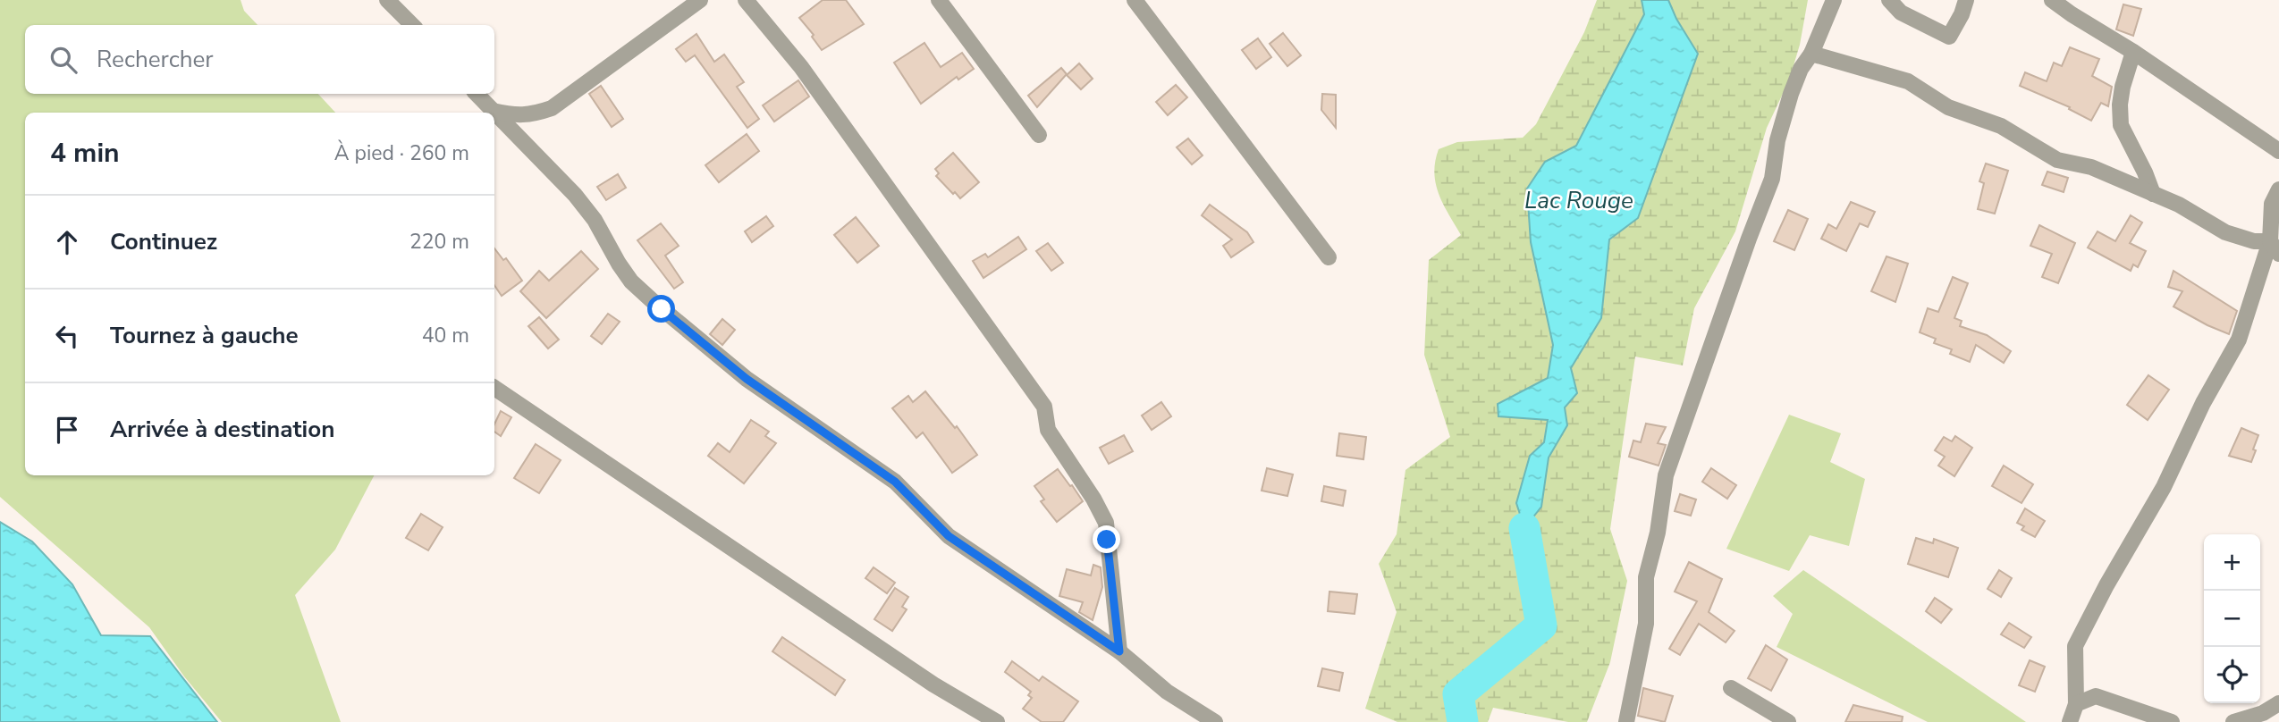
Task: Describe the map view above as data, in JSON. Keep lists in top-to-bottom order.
{
  "water": ["Lac Rouge"],
  "page": {
    "search": "Rechercher",
    "heading": ["4 min", "À pied · 260 m"],
    "list": [
      ["Continuez", "220 m"],
      ["Tournez à gauche", "40 m"],
      "Arrivée à destination"
    ],
    "map_buttons": ["+", "−"]
  }
}
